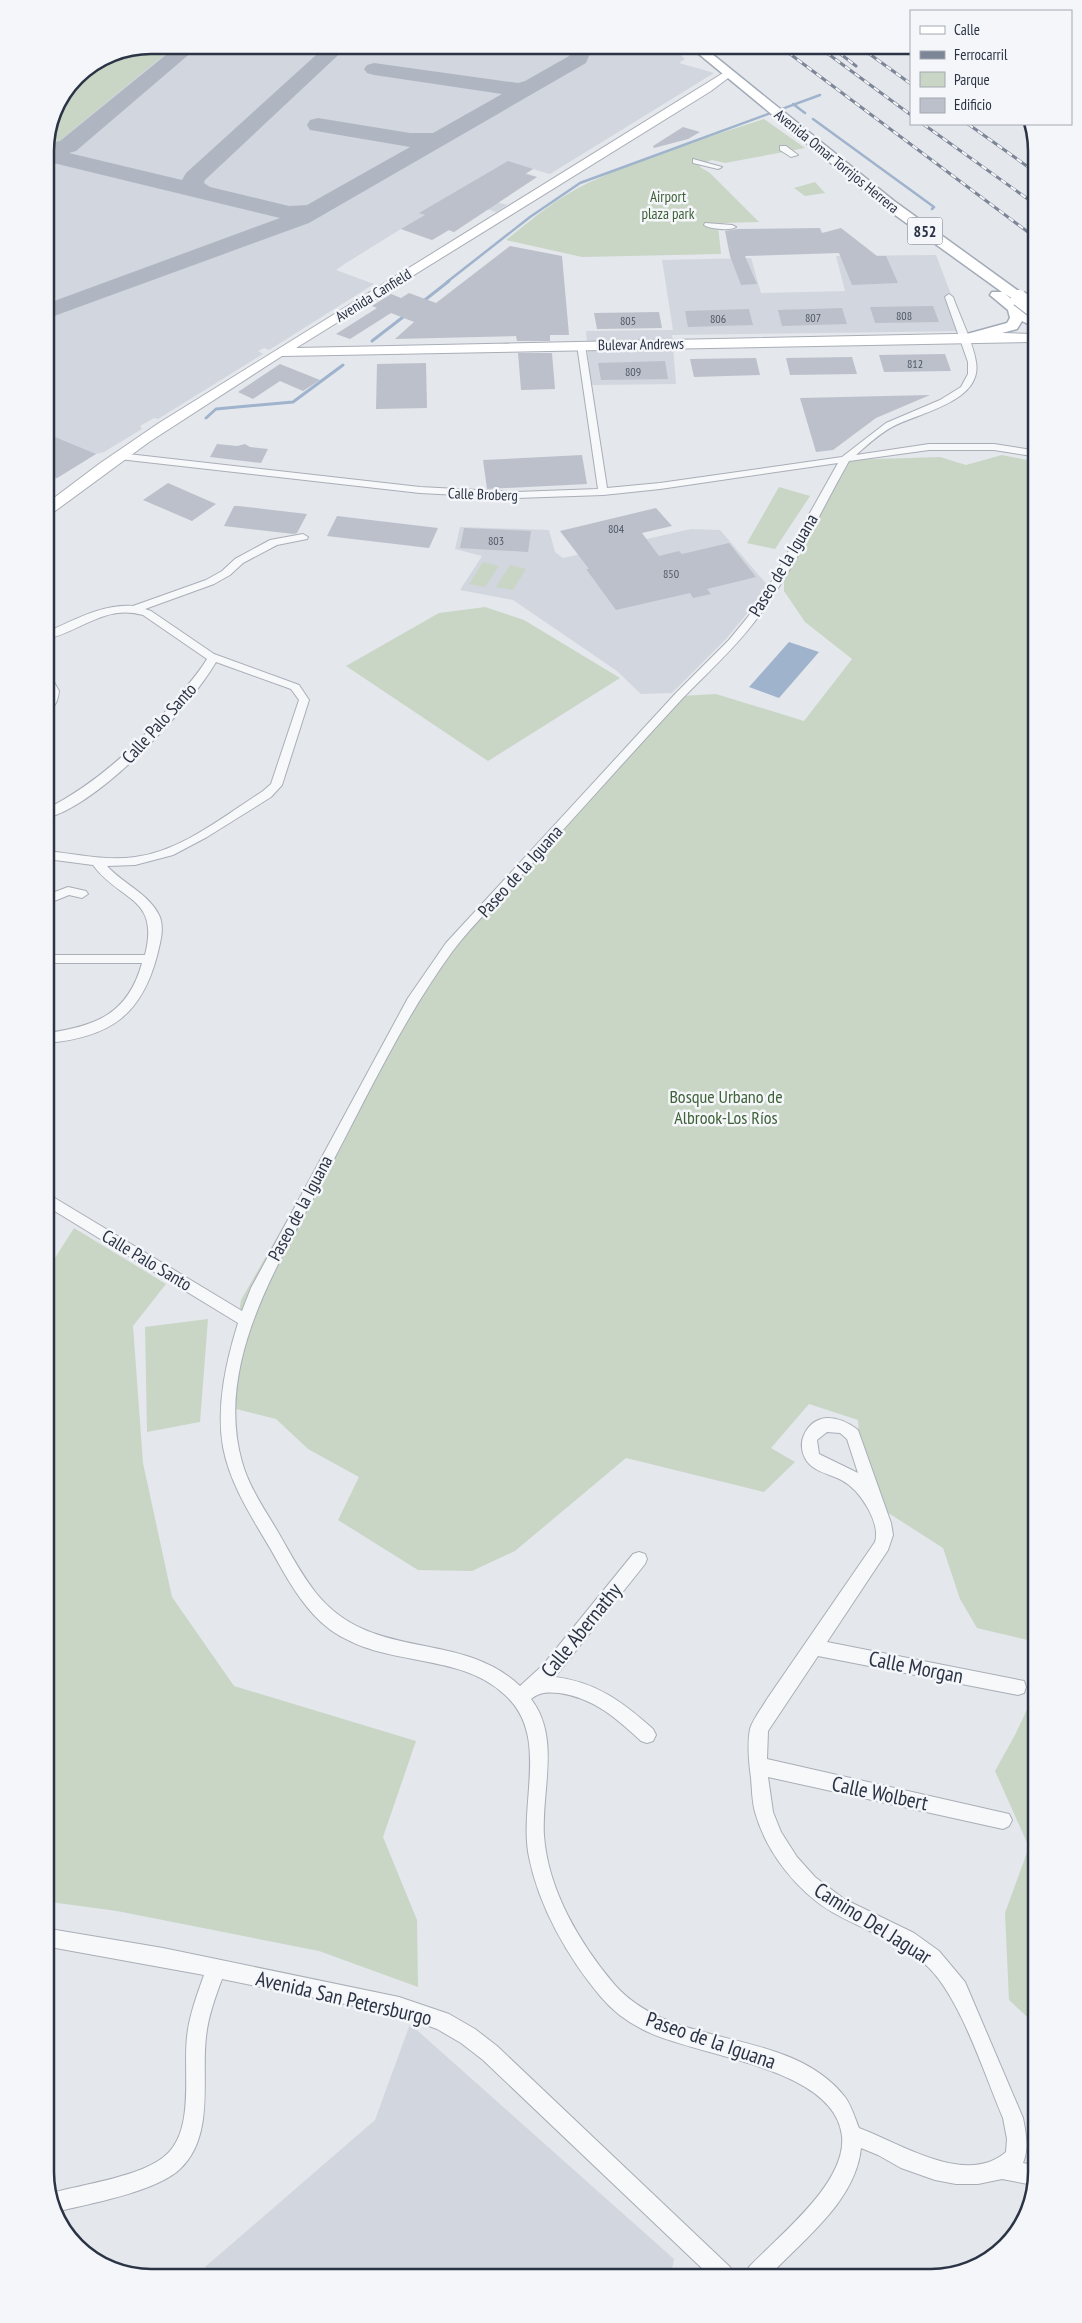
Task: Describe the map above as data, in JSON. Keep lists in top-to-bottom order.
{
  "streets": {
    "main road": [
      "Avenida Omar Torrijos Herrera",
      "852",
      "Avenida Canfield",
      "Bulevar Andrews"
    ],
    "street": [
      "Calle Broberg",
      "Paseo de la Iguana",
      "Calle Palo Santo",
      "Calle Abernathy",
      "Calle Morgan",
      "Calle Wolbert",
      "Camino Del Jaguar",
      "Avenida San Petersburgo"
    ]
  },
  "crossings": [
    ["Avenida Omar Torrijos Herrera", "Avenida Canfield"],
    ["Avenida Canfield", "Bulevar Andrews"],
    ["Avenida Canfield", "Calle Broberg"],
    ["Calle Broberg", "Paseo de la Iguana"],
    ["Paseo de la Iguana", "Calle Palo Santo"],
    ["Paseo de la Iguana", "Calle Abernathy"],
    ["Calle Morgan", "Camino Del Jaguar"],
    ["Calle Wolbert", "Camino Del Jaguar"]
  ],
  "parks": ["Airport plaza park", "Bosque Urbano de Albrook-Los Ríos"],
  "house_numbers": [
    "808",
    "807",
    "806",
    "805",
    "812",
    "809",
    "804",
    "803",
    "850"
  ],
  "legend": [
    "Calle",
    "Ferrocarril",
    "Parque",
    "Edificio"
  ]
}
